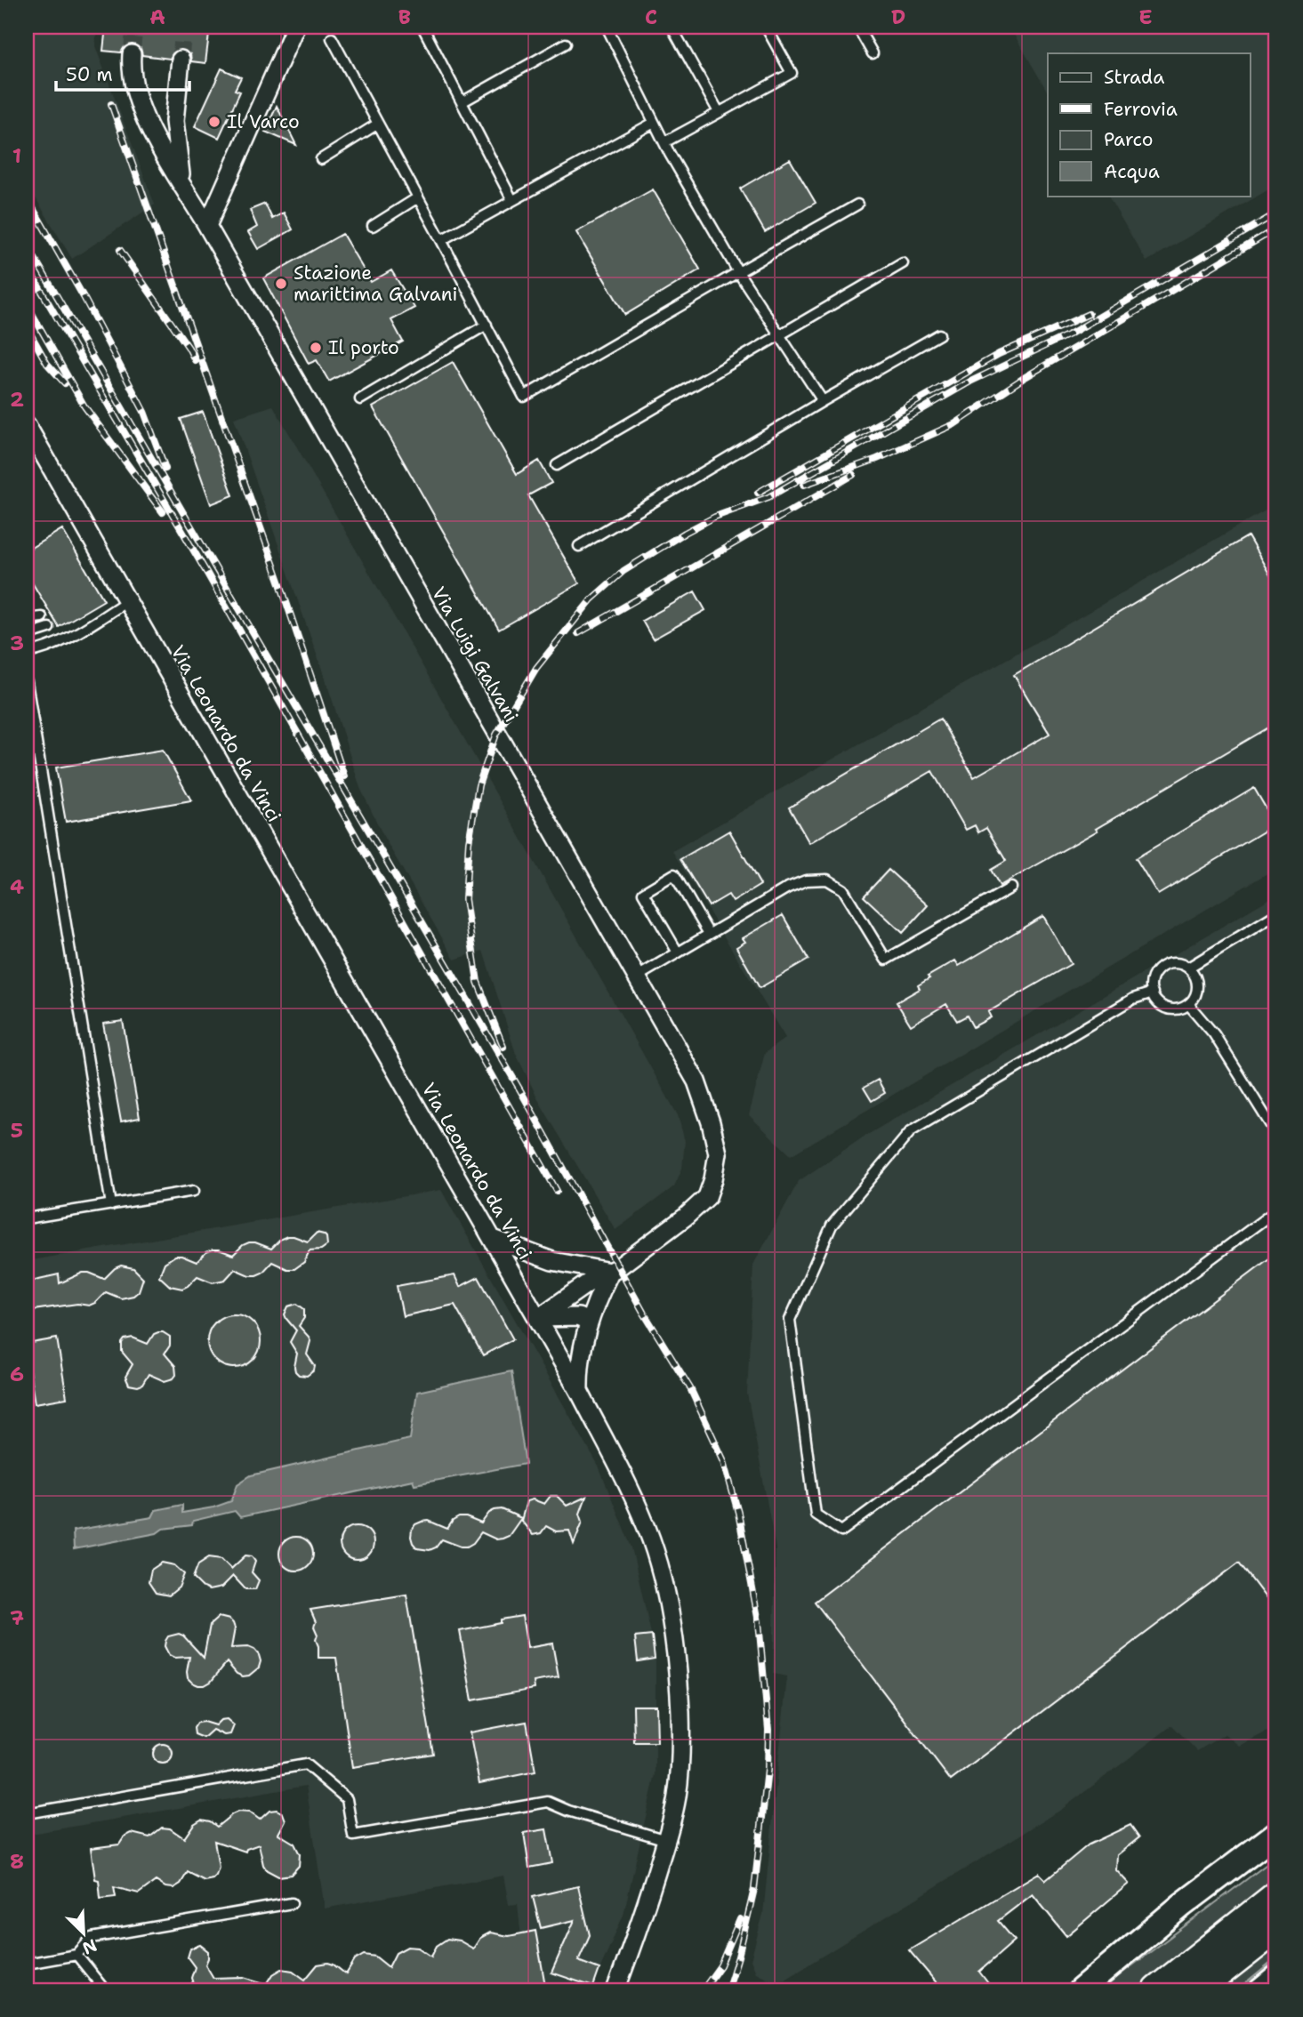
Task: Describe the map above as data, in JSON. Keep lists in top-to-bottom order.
{
  "streets": {
    "street": ["Via Luigi Galvani", "Via Leonardo da Vinci"]
  },
  "crossings": [
    ["Via Luigi Galvani", "Via Leonardo da Vinci"]
  ],
  "places": ["Il Varco", "Stazione marittima Galvani", "Il porto"],
  "legend": [
    "Strada",
    "Ferrovia",
    "Parco",
    "Acqua"
  ],
  "scale_bar": "50 m",
  "north": "bottom right",
  "grid": {
    "columns": [
      "A",
      "B",
      "C",
      "D",
      "E"
    ],
    "rows": [
      "1",
      "2",
      "3",
      "4",
      "5",
      "6",
      "7",
      "8"
    ]
  }
}
